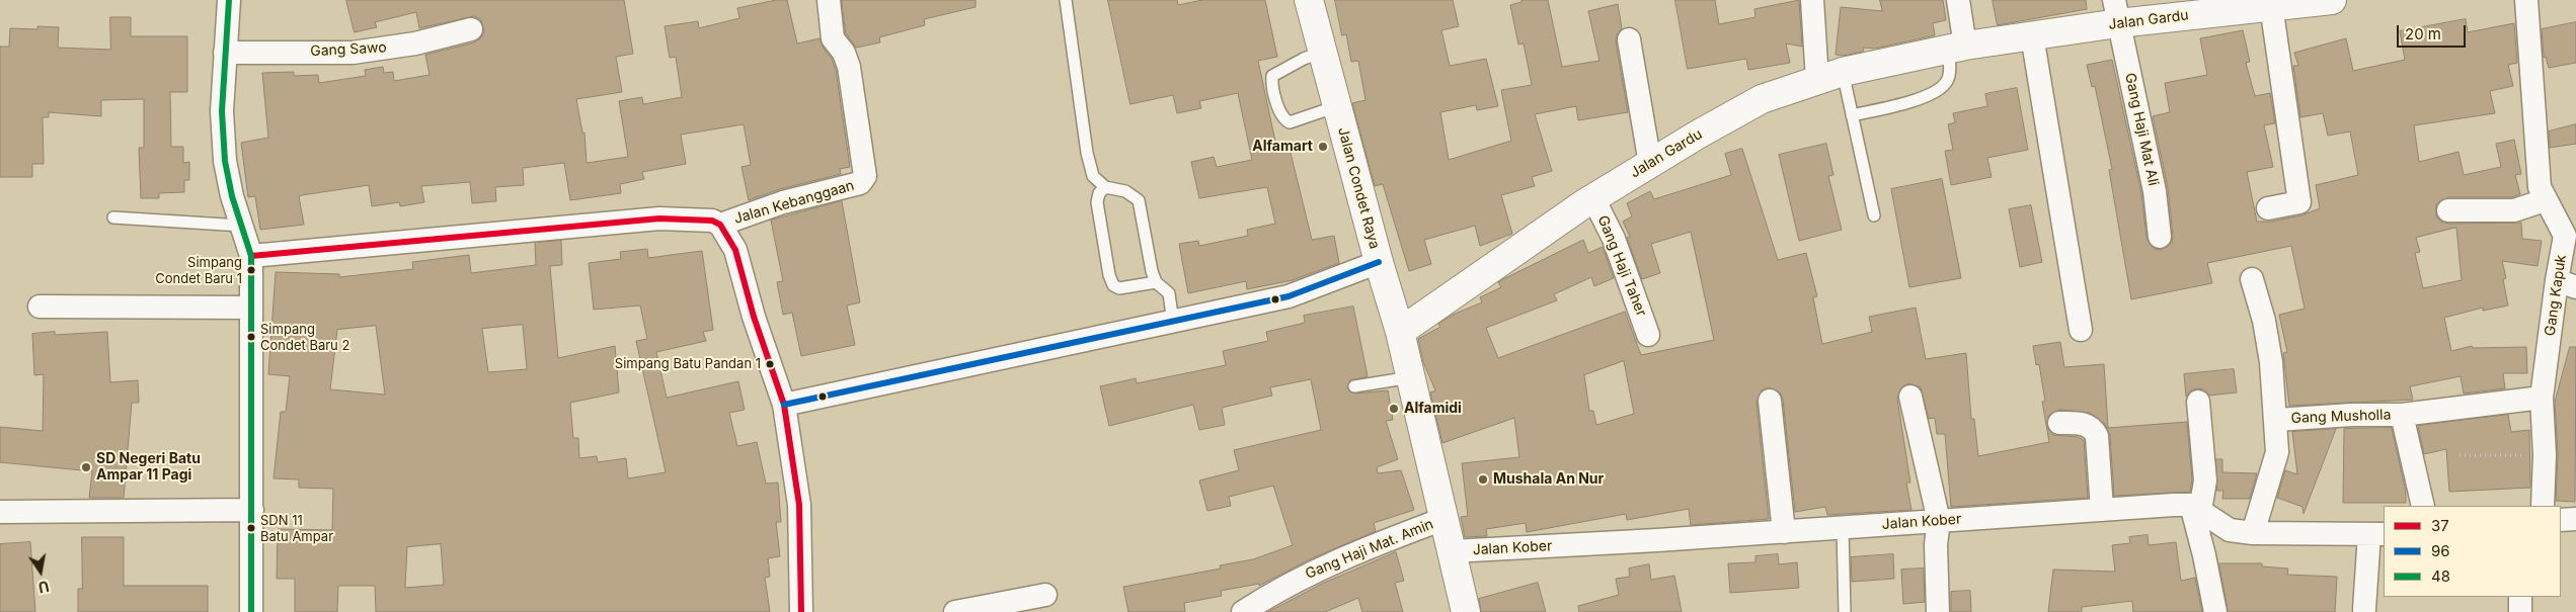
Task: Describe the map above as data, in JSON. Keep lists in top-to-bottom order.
{
  "streets": {
    "street": [
      "Jalan Gardu",
      "Gang Sawo",
      "Gang Haji Mat Ali",
      "Jalan Condet Raya",
      "Jalan Kebanggaan",
      "Gang Haji Taher",
      "Gang Kapuk",
      "Gang Musholla",
      "Jalan Kober",
      "Gang Haji Mat. Amin"
    ]
  },
  "crossings": [
    ["Jalan Gardu", "Gang Haji Mat Ali"],
    ["Jalan Gardu", "Jalan Condet Raya"],
    ["Jalan Gardu", "Gang Haji Taher"],
    ["Jalan Condet Raya", "Jalan Kober"],
    ["Jalan Condet Raya", "Gang Haji Mat. Amin"]
  ],
  "places": [
    "Alfamart",
    "Simpang Condet Baru 1",
    "Simpang Condet Baru 2",
    "Simpang Batu Pandan 1",
    "Alfamidi",
    "SD Negeri Batu Ampar 11 Pagi",
    "Mushala An Nur",
    "SDN 11 Batu Ampar"
  ],
  "lines": ["transit line 48", "transit line 37", "transit line 96"],
  "legend": ["37", "96", "48"],
  "scale_bar": "20 m",
  "north": "bottom"
}
